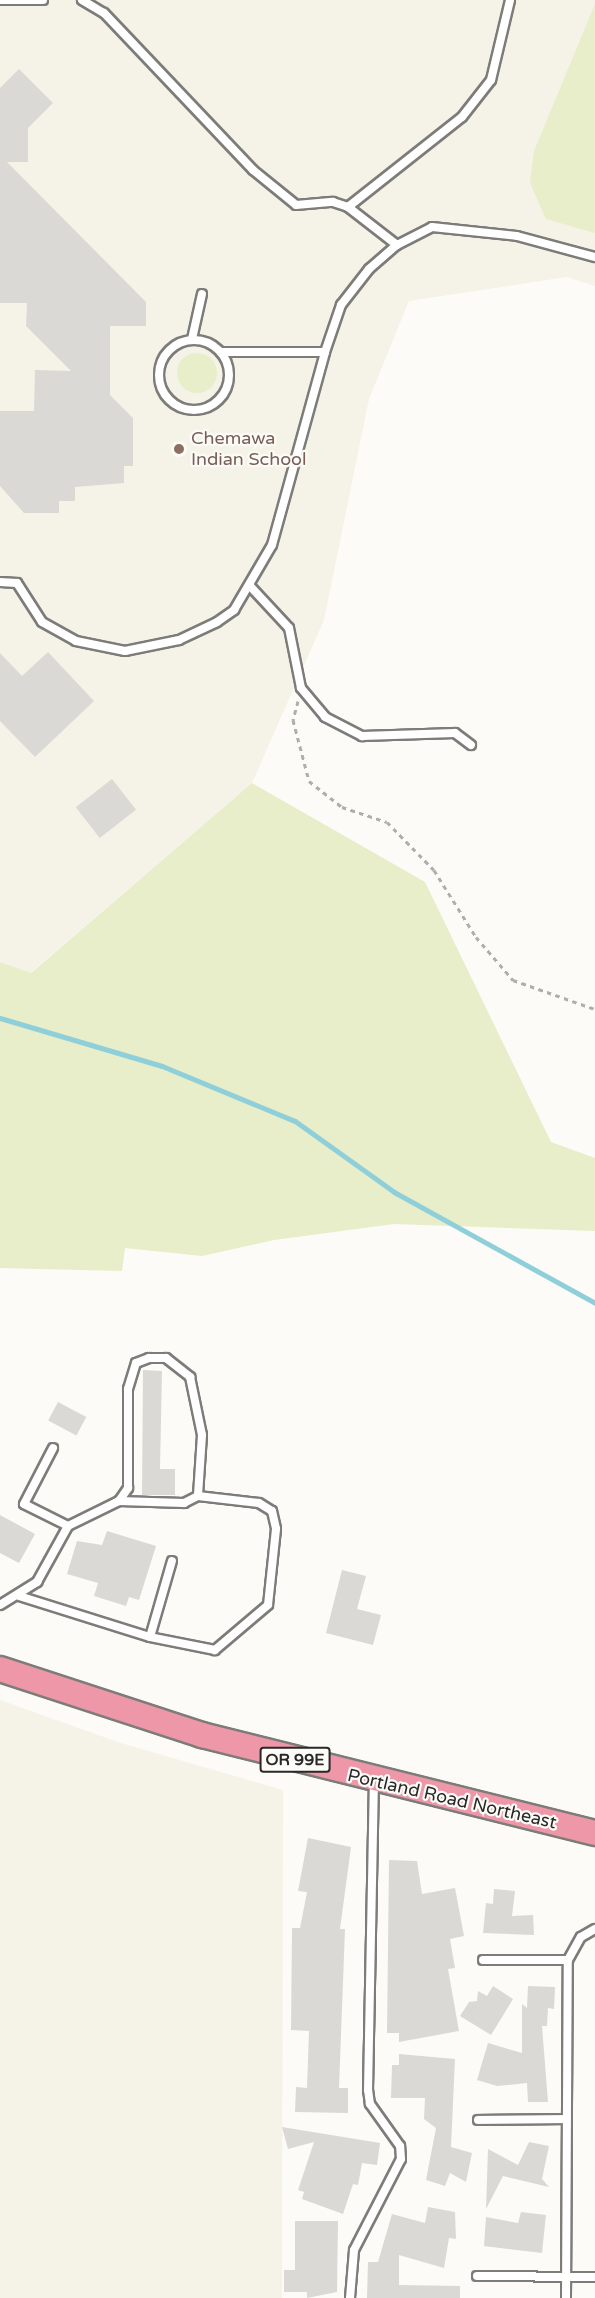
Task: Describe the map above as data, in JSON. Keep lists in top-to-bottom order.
{
  "streets": {
    "main road": ["OR 99E", "Portland Road Northeast"]
  },
  "places": ["Chemawa Indian School"]
}
